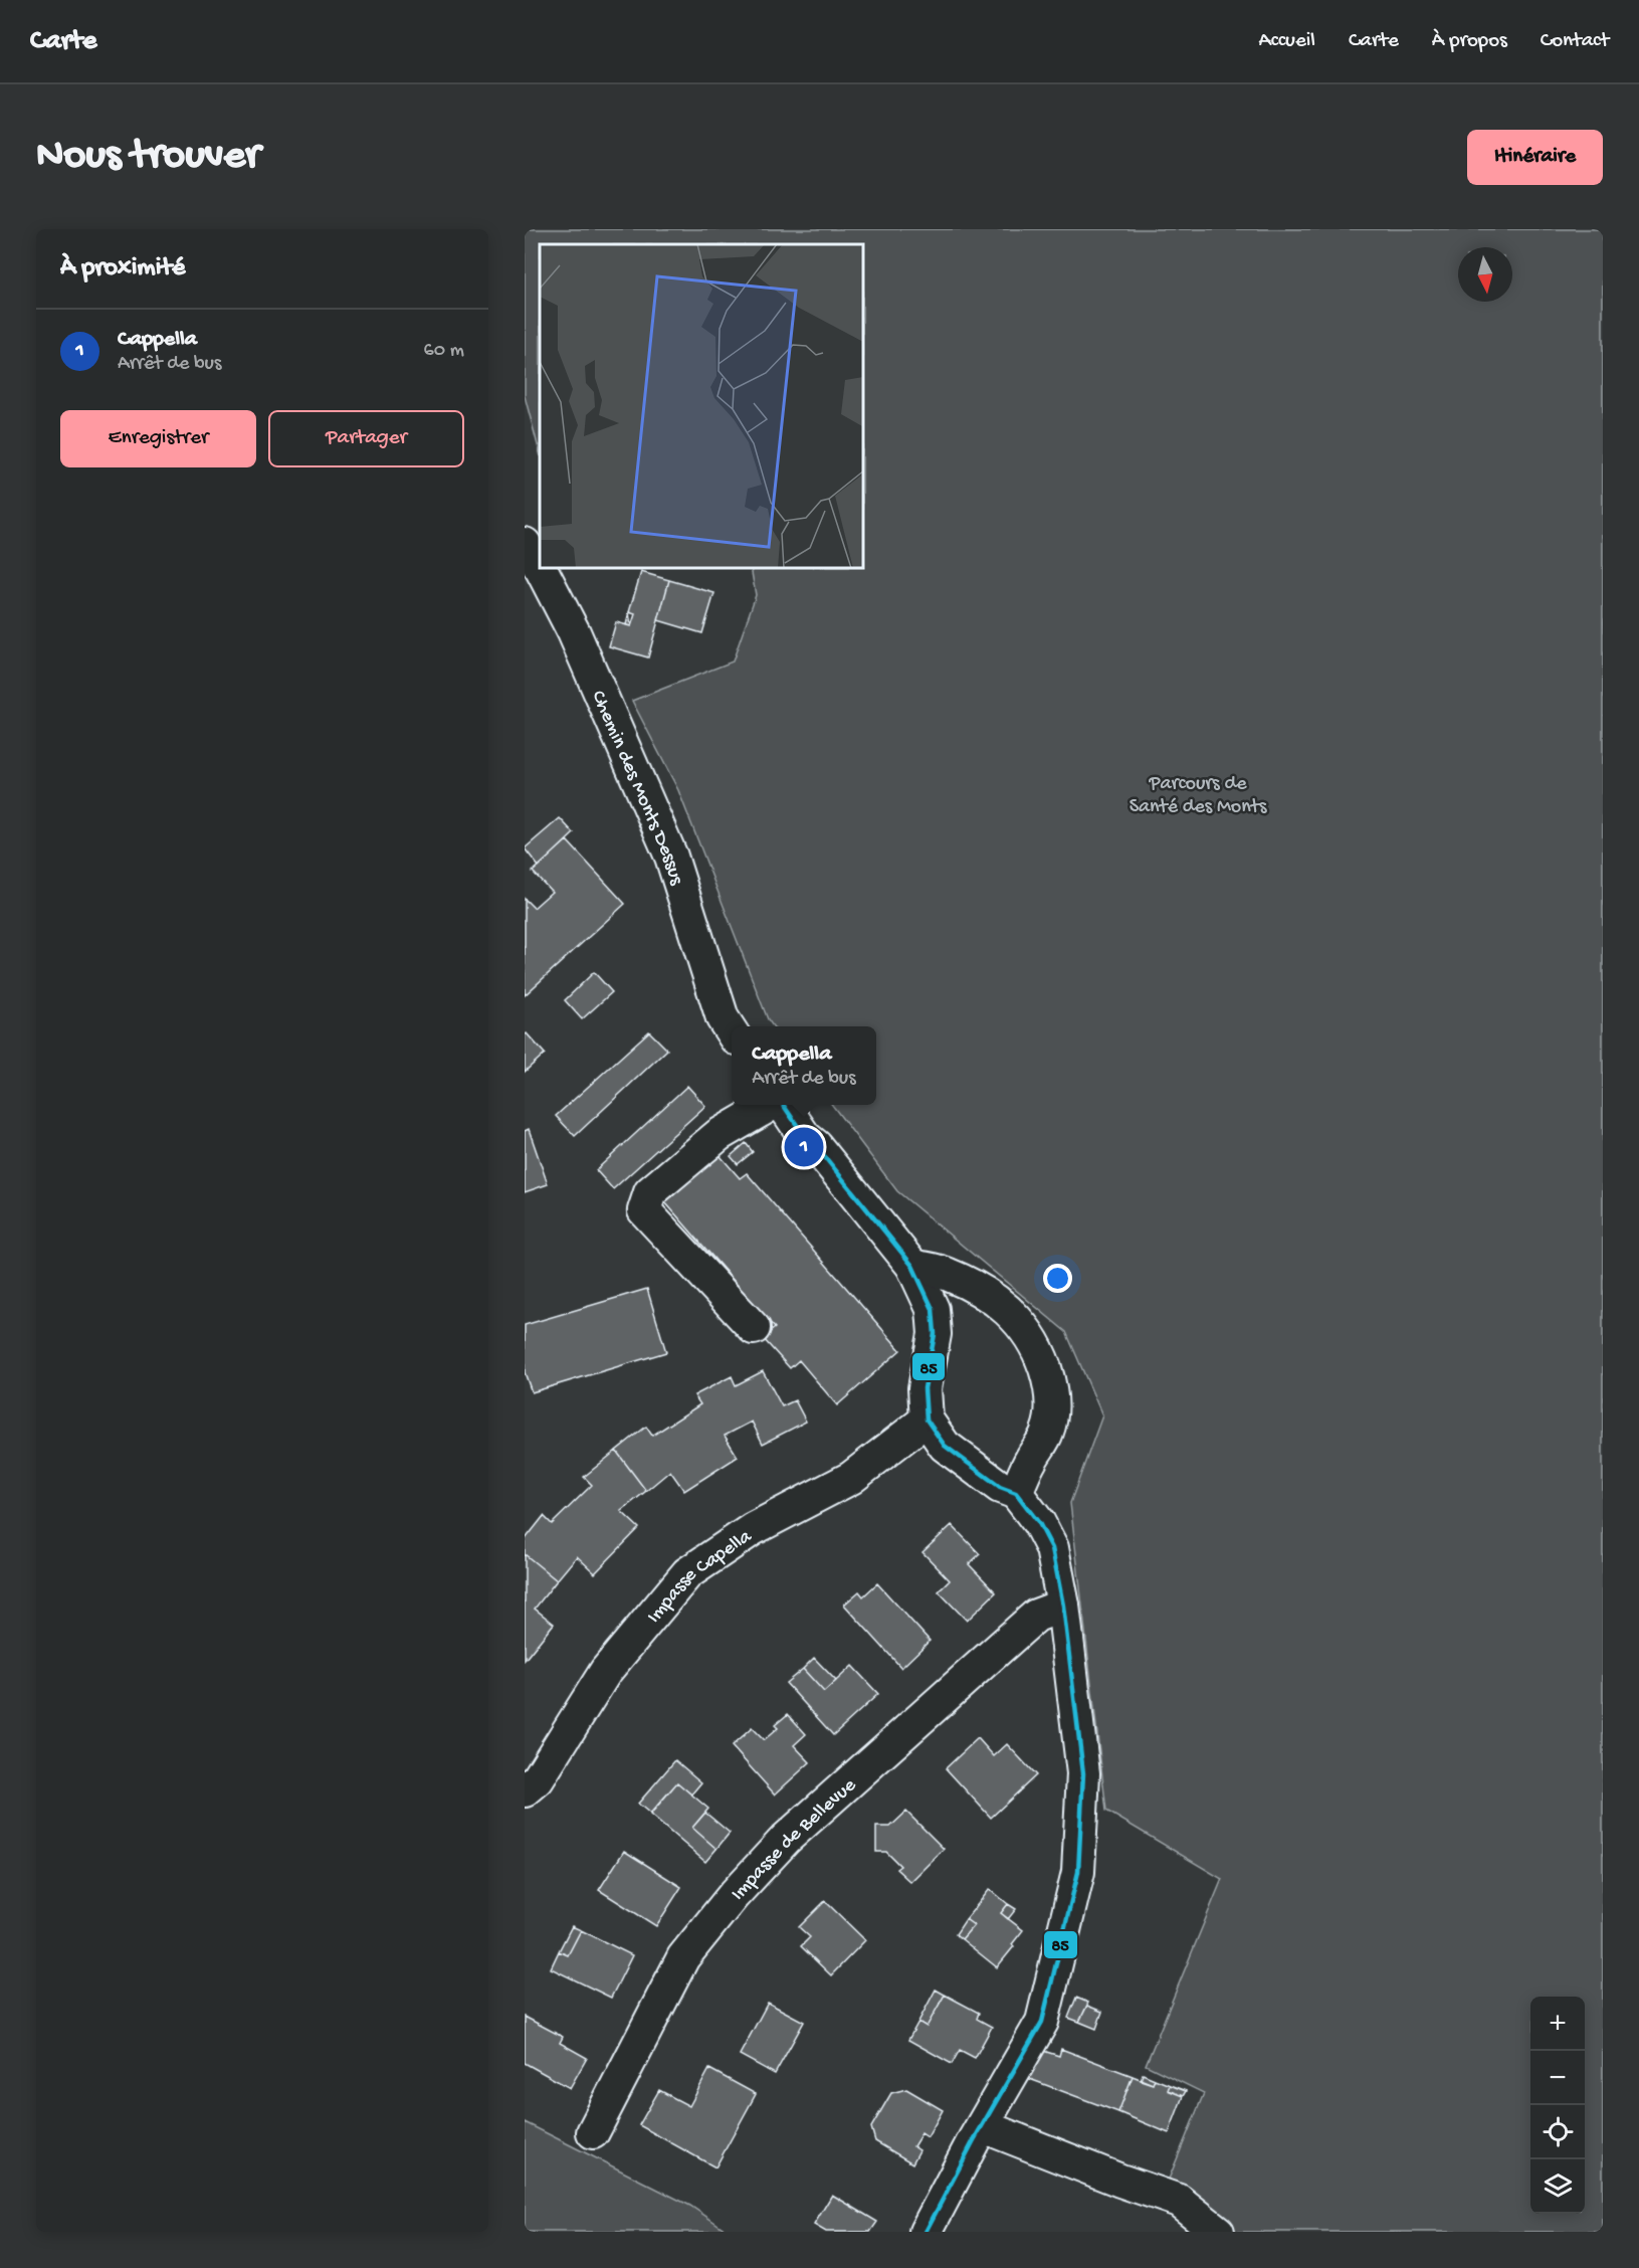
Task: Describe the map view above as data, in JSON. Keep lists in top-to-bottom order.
{
  "streets": {
    "street": ["Chemin des Monts Dessus", "Impasse Capella", "Impasse de Bellevue"]
  },
  "parks": ["Parcours de Santé des Monts"],
  "lines": ["transit line 85"],
  "north": "bottom",
  "page": {
    "header": "Carte",
    "nav": [
      "Accueil",
      "Carte",
      "À propos",
      "Contact"
    ],
    "buttons": [
      "Itinéraire",
      ["Enregistrer", "Partager"]
    ],
    "title": "Nous trouver",
    "heading": "À proximité",
    "list": [
      {
        "mark": "1",
        "name": "Cappella",
        "note": "Arrêt de bus",
        "value": "60 m"
      }
    ],
    "popup": ["Cappella", "Arrêt de bus"],
    "pins": "1",
    "map_buttons": ["+", "−"]
  }
}
